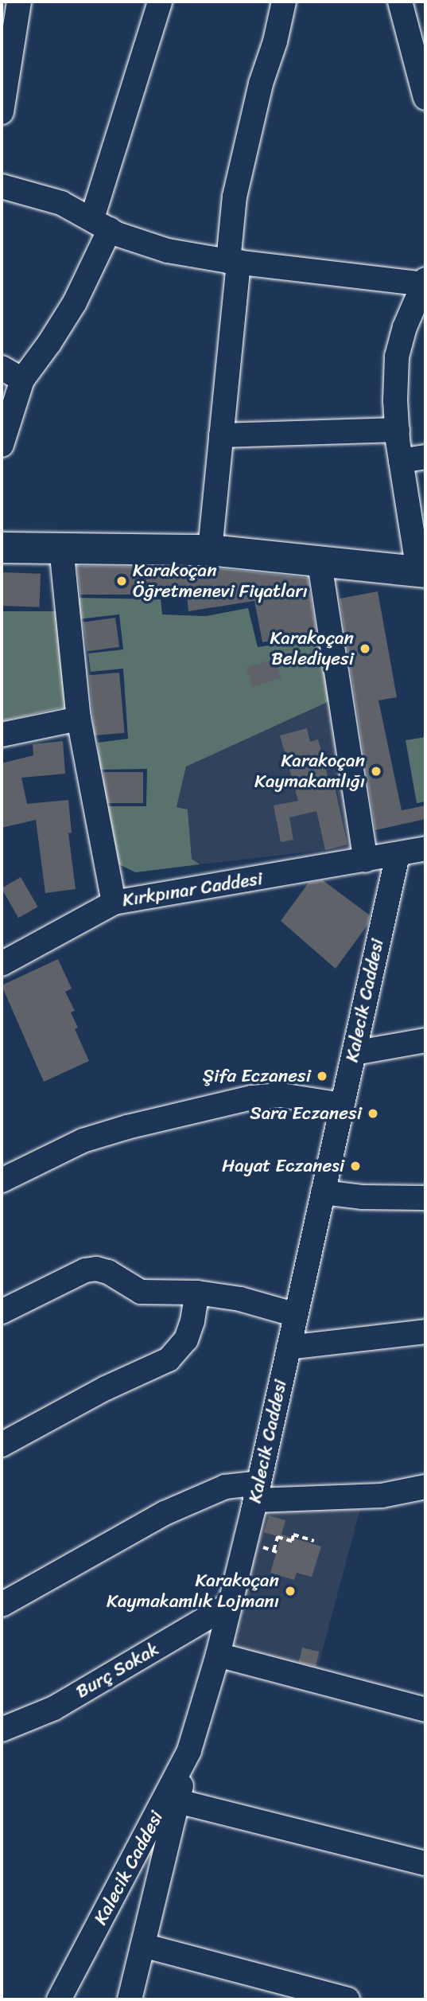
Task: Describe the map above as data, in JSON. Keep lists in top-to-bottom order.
{
  "streets": {
    "street": ["Kırkpınar Caddesi", "Kalecik Caddesi", "Burç Sokak"]
  },
  "crossings": [
    ["Kırkpınar Caddesi", "Kalecik Caddesi"],
    ["Kalecik Caddesi", "Burç Sokak"]
  ],
  "places": [
    "Karakoçan Öğretmenevi Fiyatları",
    "Karakoçan Belediyesi",
    "Karakoçan Kaymakamlığı",
    "Şifa Eczanesi",
    "Sara Eczanesi",
    "Hayat Eczanesi",
    "Karakoçan Kaymakamlık Lojmanı"
  ]
}
